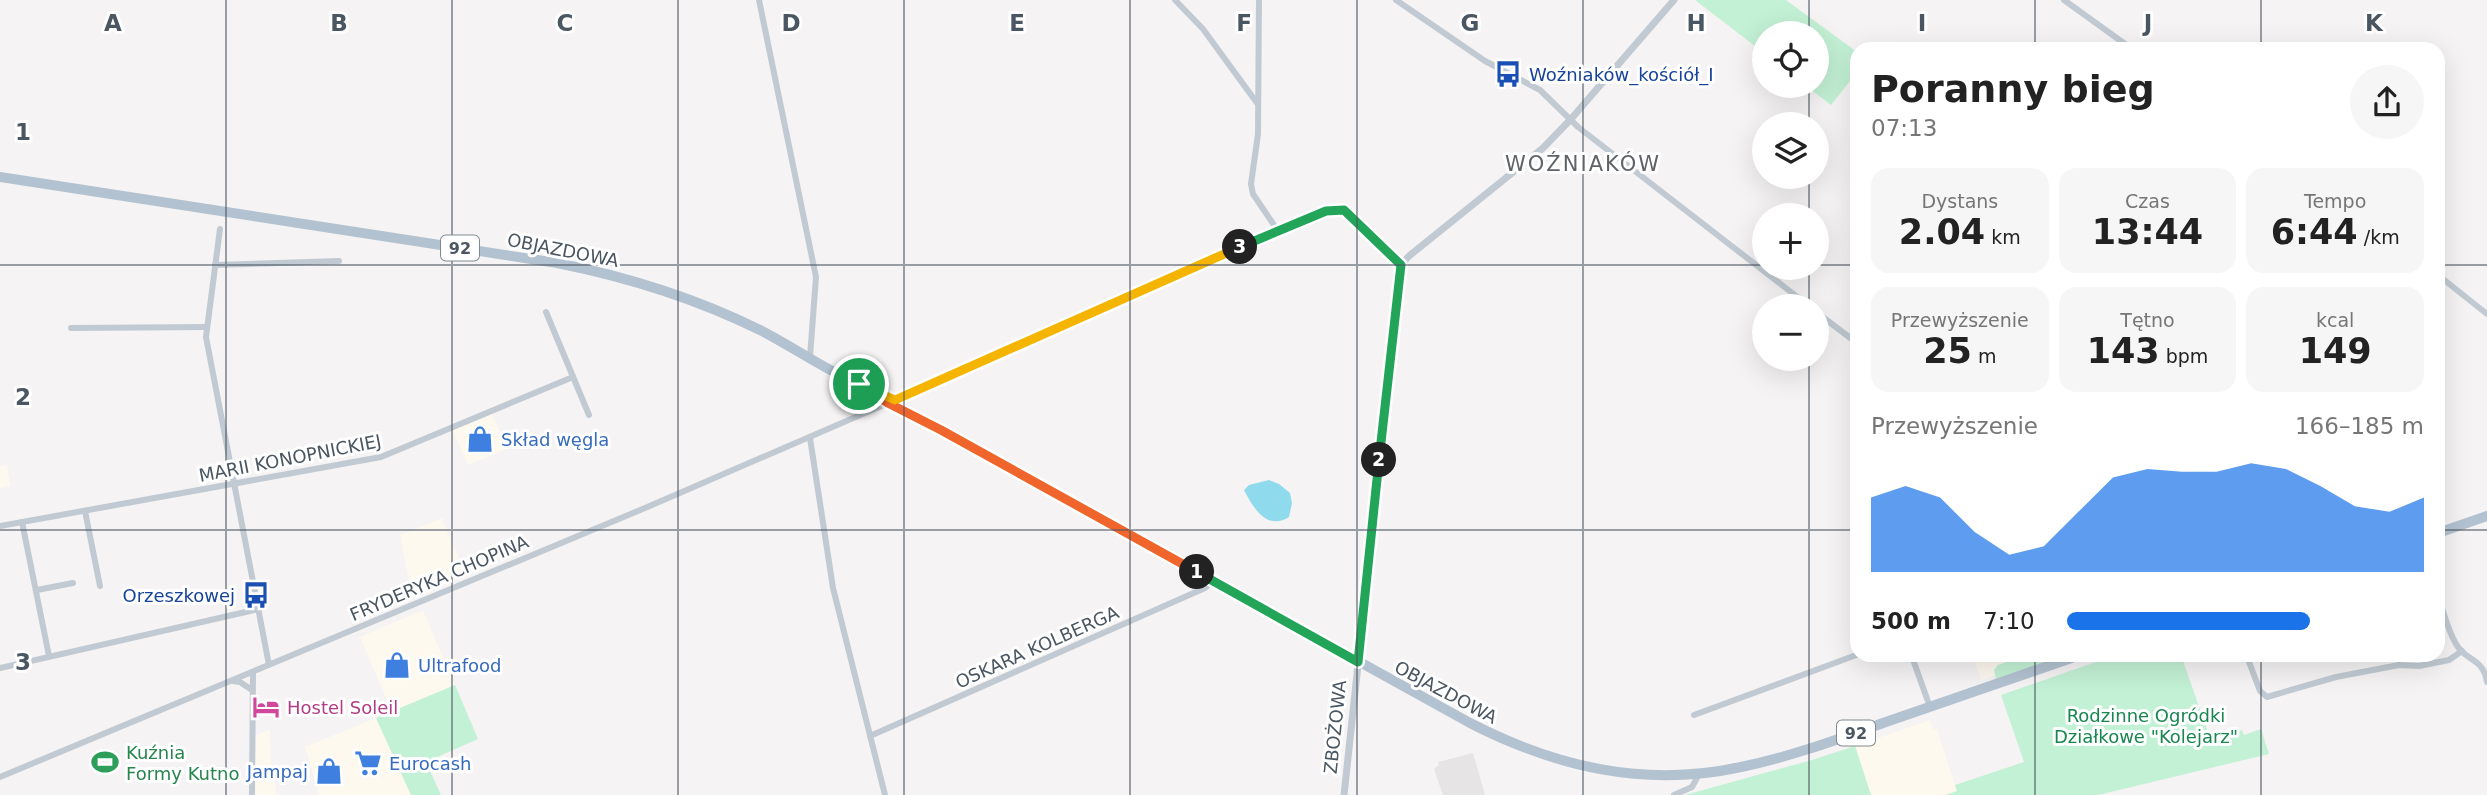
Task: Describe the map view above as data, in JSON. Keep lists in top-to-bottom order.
{
  "streets": {
    "main road": ["92", "OBJAZDOWA"],
    "street": [
      "MARII KONOPNICKIEJ",
      "FRYDERYKA CHOPINA",
      "OSKARA KOLBERGA",
      "ZBOŻOWA"
    ]
  },
  "crossings": [
    ["92", "OBJAZDOWA"],
    ["OBJAZDOWA", "FRYDERYKA CHOPINA"],
    ["OBJAZDOWA", "OSKARA KOLBERGA"],
    ["OBJAZDOWA", "ZBOŻOWA"],
    ["FRYDERYKA CHOPINA", "ZBOŻOWA"]
  ],
  "districts": ["WOŹNIAKÓW"],
  "parks": ["Rodzinne Ogródki Działkowe \"Kolejarz\""],
  "places": {
    "bus stop": ["Woźniaków_kościół_I", "Orzeszkowej"],
    "shop": ["Skład węgla", "Ultrafood", "Jampaj"],
    "hotel": ["Hostel Soleil"],
    "sports": ["Kuźnia Formy Kutno"],
    "supermarket": ["Eurocash"]
  },
  "page": {
    "map_buttons": ["+", "−"],
    "heading": ["Poranny bieg", "07:13"],
    "stats": [
      ["Dystans", "2.04 km"],
      ["Czas", "13:44"],
      ["Tempo", "6:44 /km"],
      ["Przewyższenie", "25 m"],
      ["Tętno", "143 bpm"],
      ["kcal", "149"]
    ],
    "pins": ["3", "2", "1"],
    "chart": ["Przewyższenie", "166–185 m"],
    "list": [
      {
        "name": "500 m",
        "note": "7:10"
      }
    ]
  },
  "grid": {
    "columns": [
      "A",
      "B",
      "C",
      "D",
      "E",
      "F",
      "G",
      "H",
      "I",
      "J",
      "K"
    ],
    "rows": ["1", "2", "3"]
  }
}
